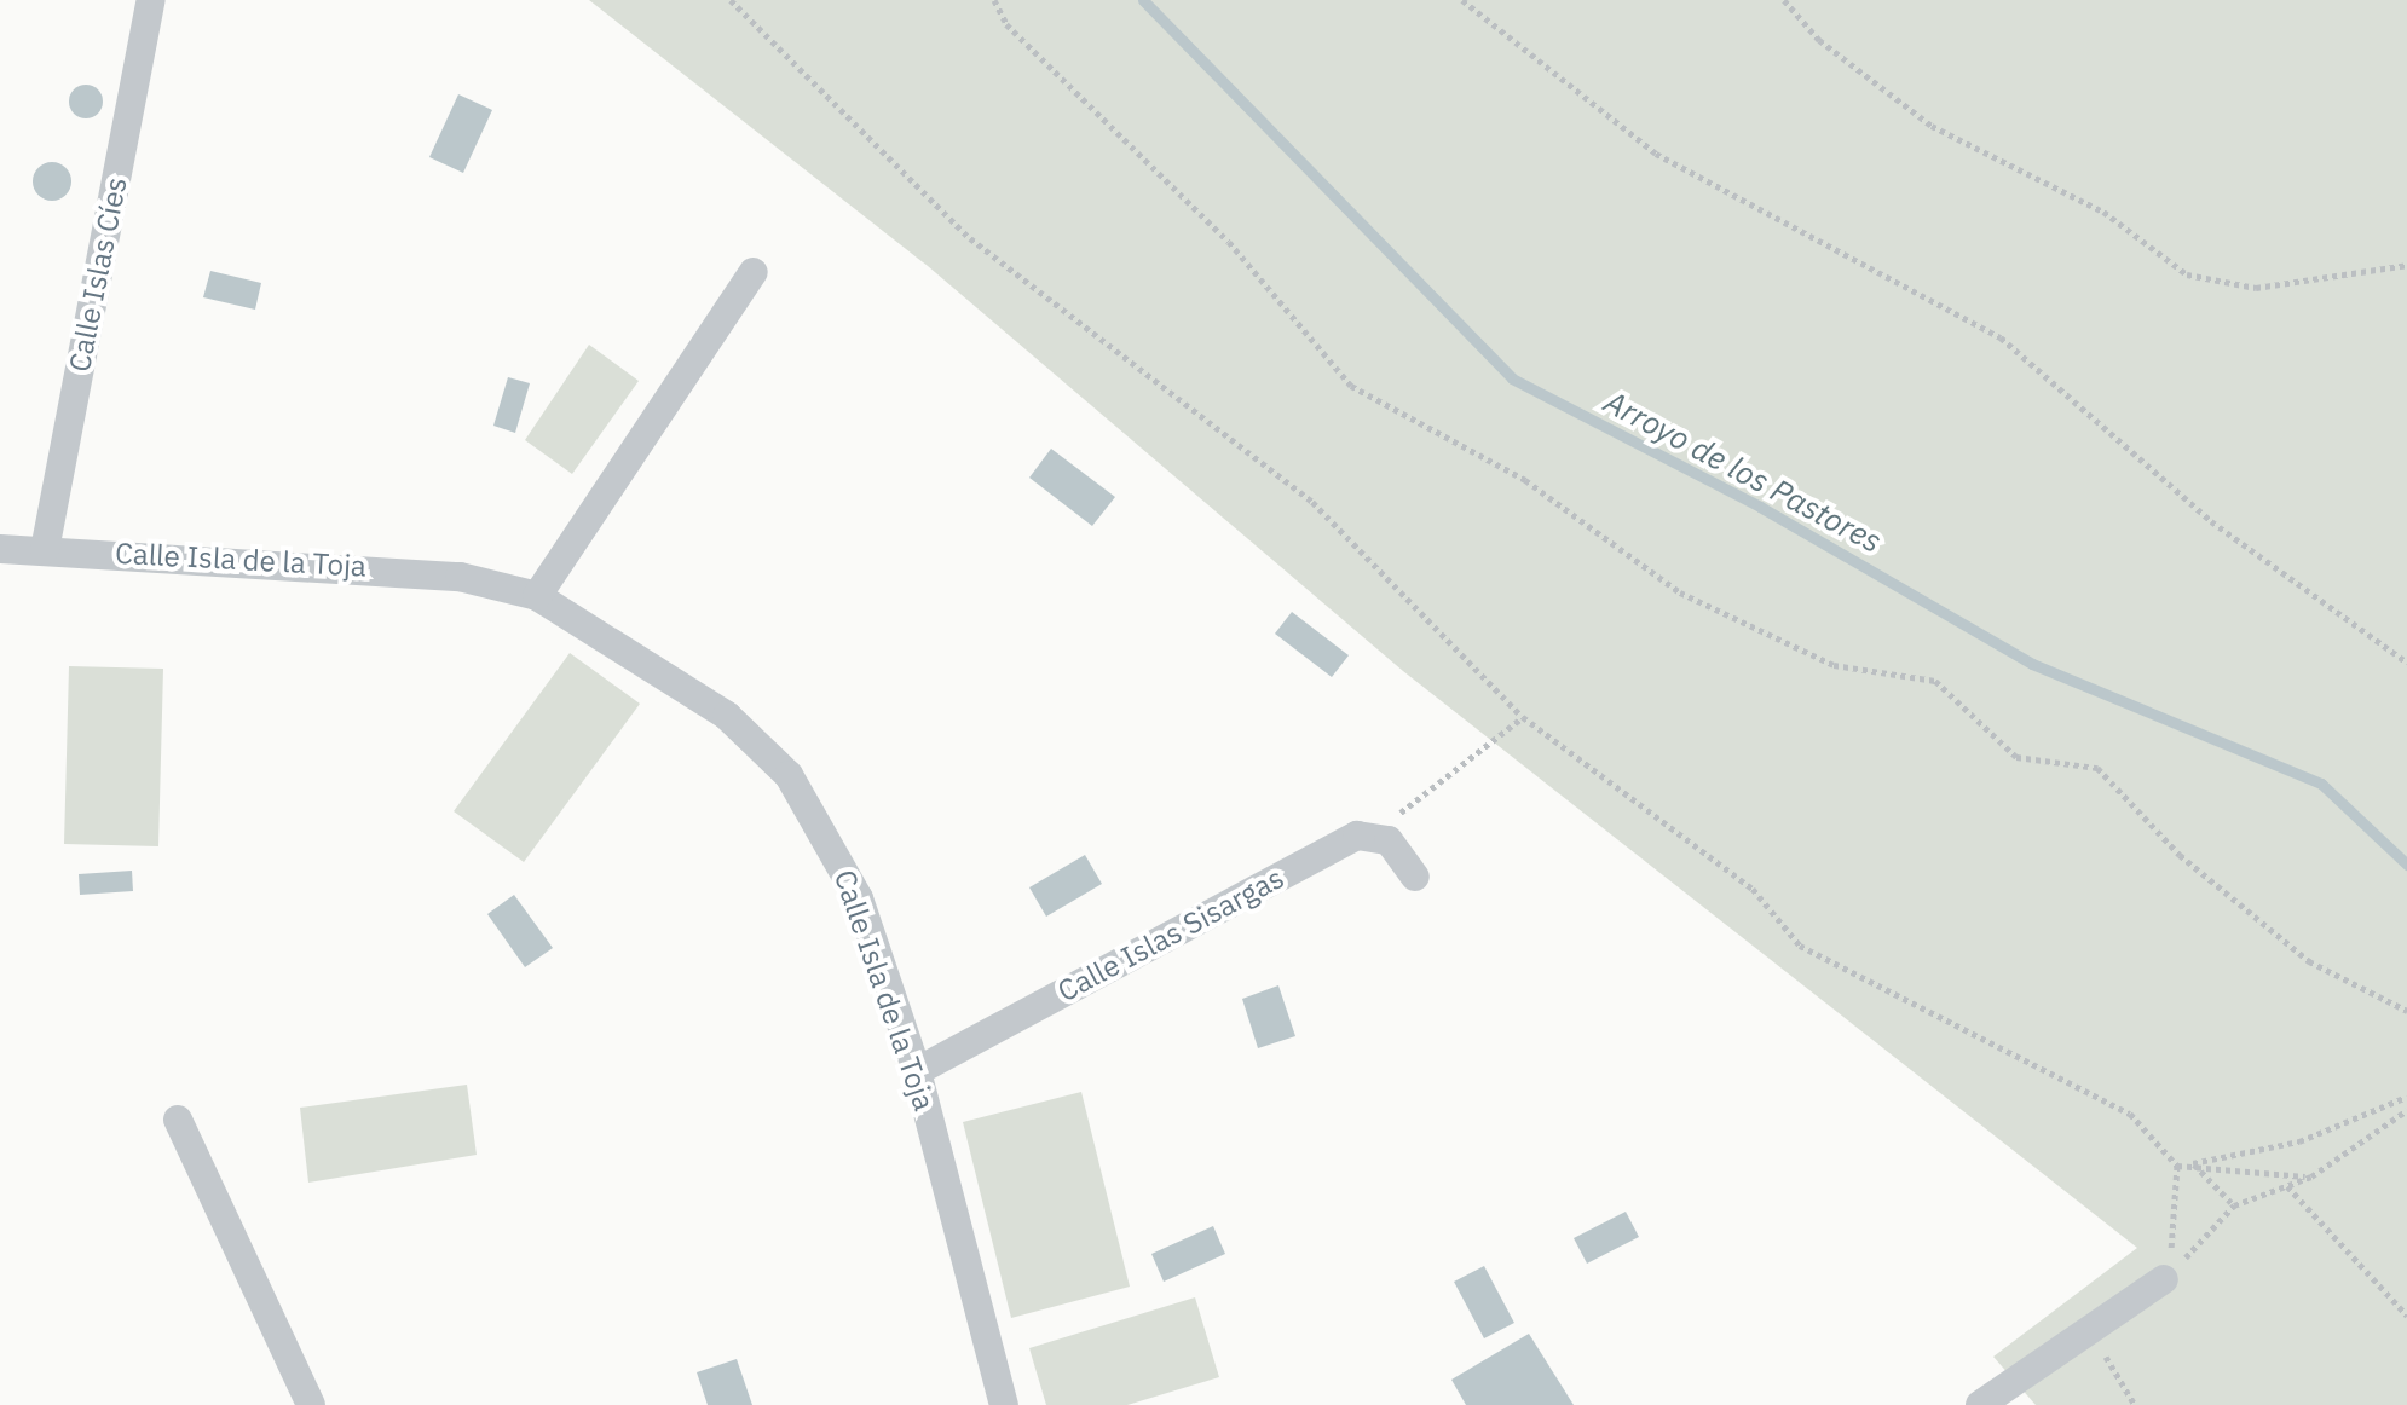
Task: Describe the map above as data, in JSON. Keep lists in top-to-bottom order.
{
  "streets": {
    "street": ["Calle Islas Cíes", "Calle Isla de la Toja", "Calle Islas Sisargas"]
  },
  "crossings": [
    ["Calle Islas Cíes", "Calle Isla de la Toja"],
    ["Calle Isla de la Toja", "Calle Islas Sisargas"]
  ],
  "water": ["Arroyo de los Pastores"]
}
